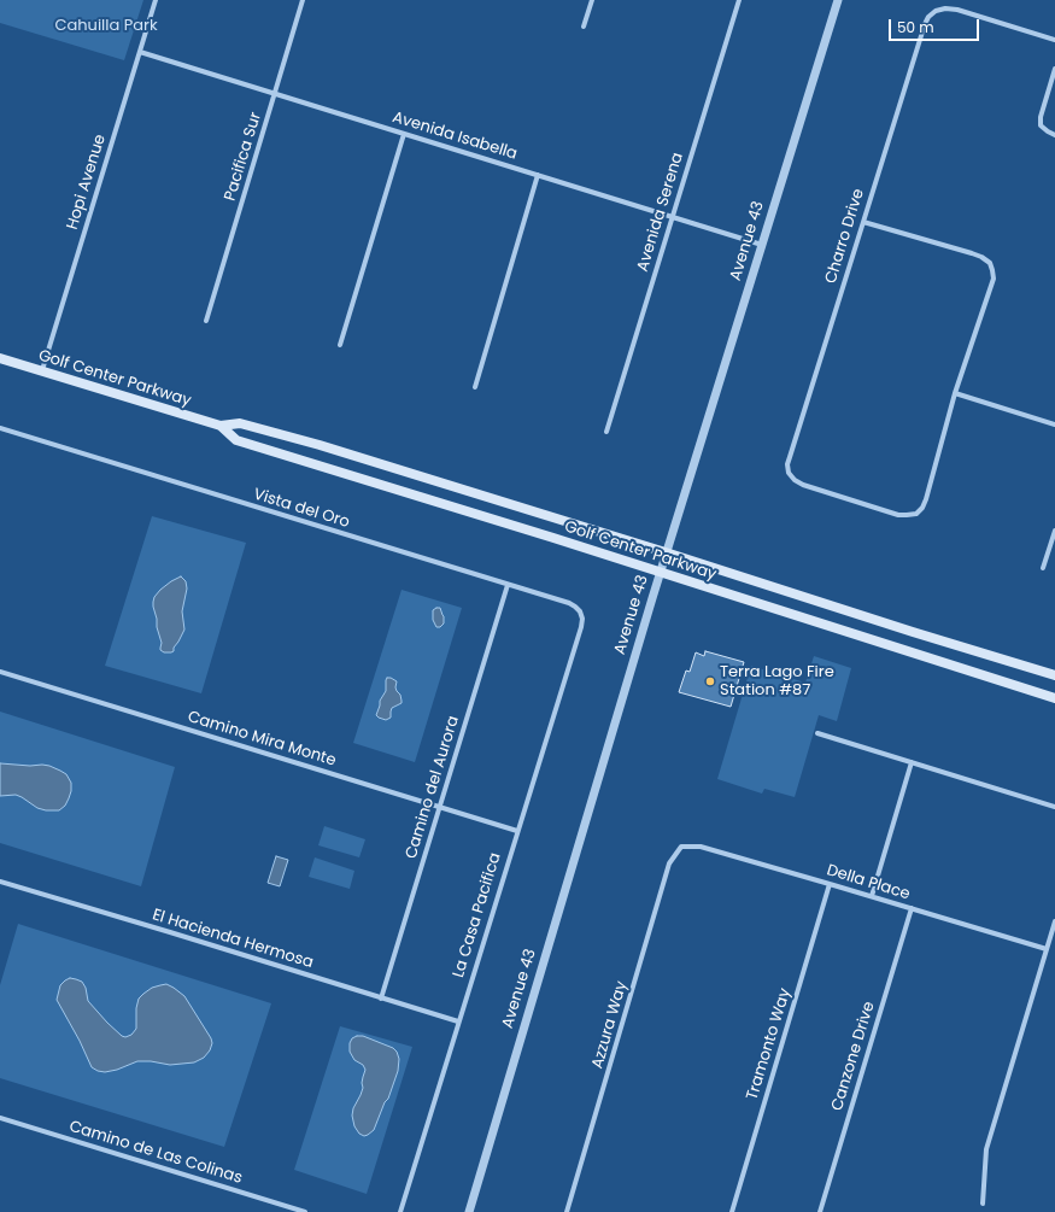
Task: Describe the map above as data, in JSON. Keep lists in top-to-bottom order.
{
  "streets": {
    "main road": ["Golf Center Parkway"],
    "street": [
      "Avenida Isabella",
      "Pacifica Sur",
      "Hopi Avenue",
      "Avenida Serena",
      "Charro Drive",
      "Avenue 43",
      "Vista del Oro",
      "Camino Mira Monte",
      "Camino del Aurora",
      "Della Place",
      "La Casa Pacifica",
      "El Hacienda Hermosa",
      "Azzura Way",
      "Tramonto Way",
      "Canzone Drive",
      "Camino de Las Colinas"
    ]
  },
  "crossings": [
    ["Avenida Isabella", "Pacifica Sur"],
    ["Avenida Isabella", "Hopi Avenue"],
    ["Avenida Isabella", "Avenida Serena"],
    ["Avenida Isabella", "Avenue 43"],
    ["Hopi Avenue", "Golf Center Parkway"],
    ["Avenue 43", "Golf Center Parkway"],
    ["Vista del Oro", "Camino del Aurora"],
    ["Vista del Oro", "La Casa Pacifica"],
    ["Camino Mira Monte", "Camino del Aurora"],
    ["Camino Mira Monte", "La Casa Pacifica"],
    ["Camino del Aurora", "El Hacienda Hermosa"],
    ["Della Place", "Azzura Way"],
    ["Della Place", "Tramonto Way"],
    ["Della Place", "Canzone Drive"],
    ["La Casa Pacifica", "El Hacienda Hermosa"]
  ],
  "parks": ["Cahuilla Park"],
  "places": ["Terra Lago Fire Station #87"],
  "scale_bar": "50 m"
}
